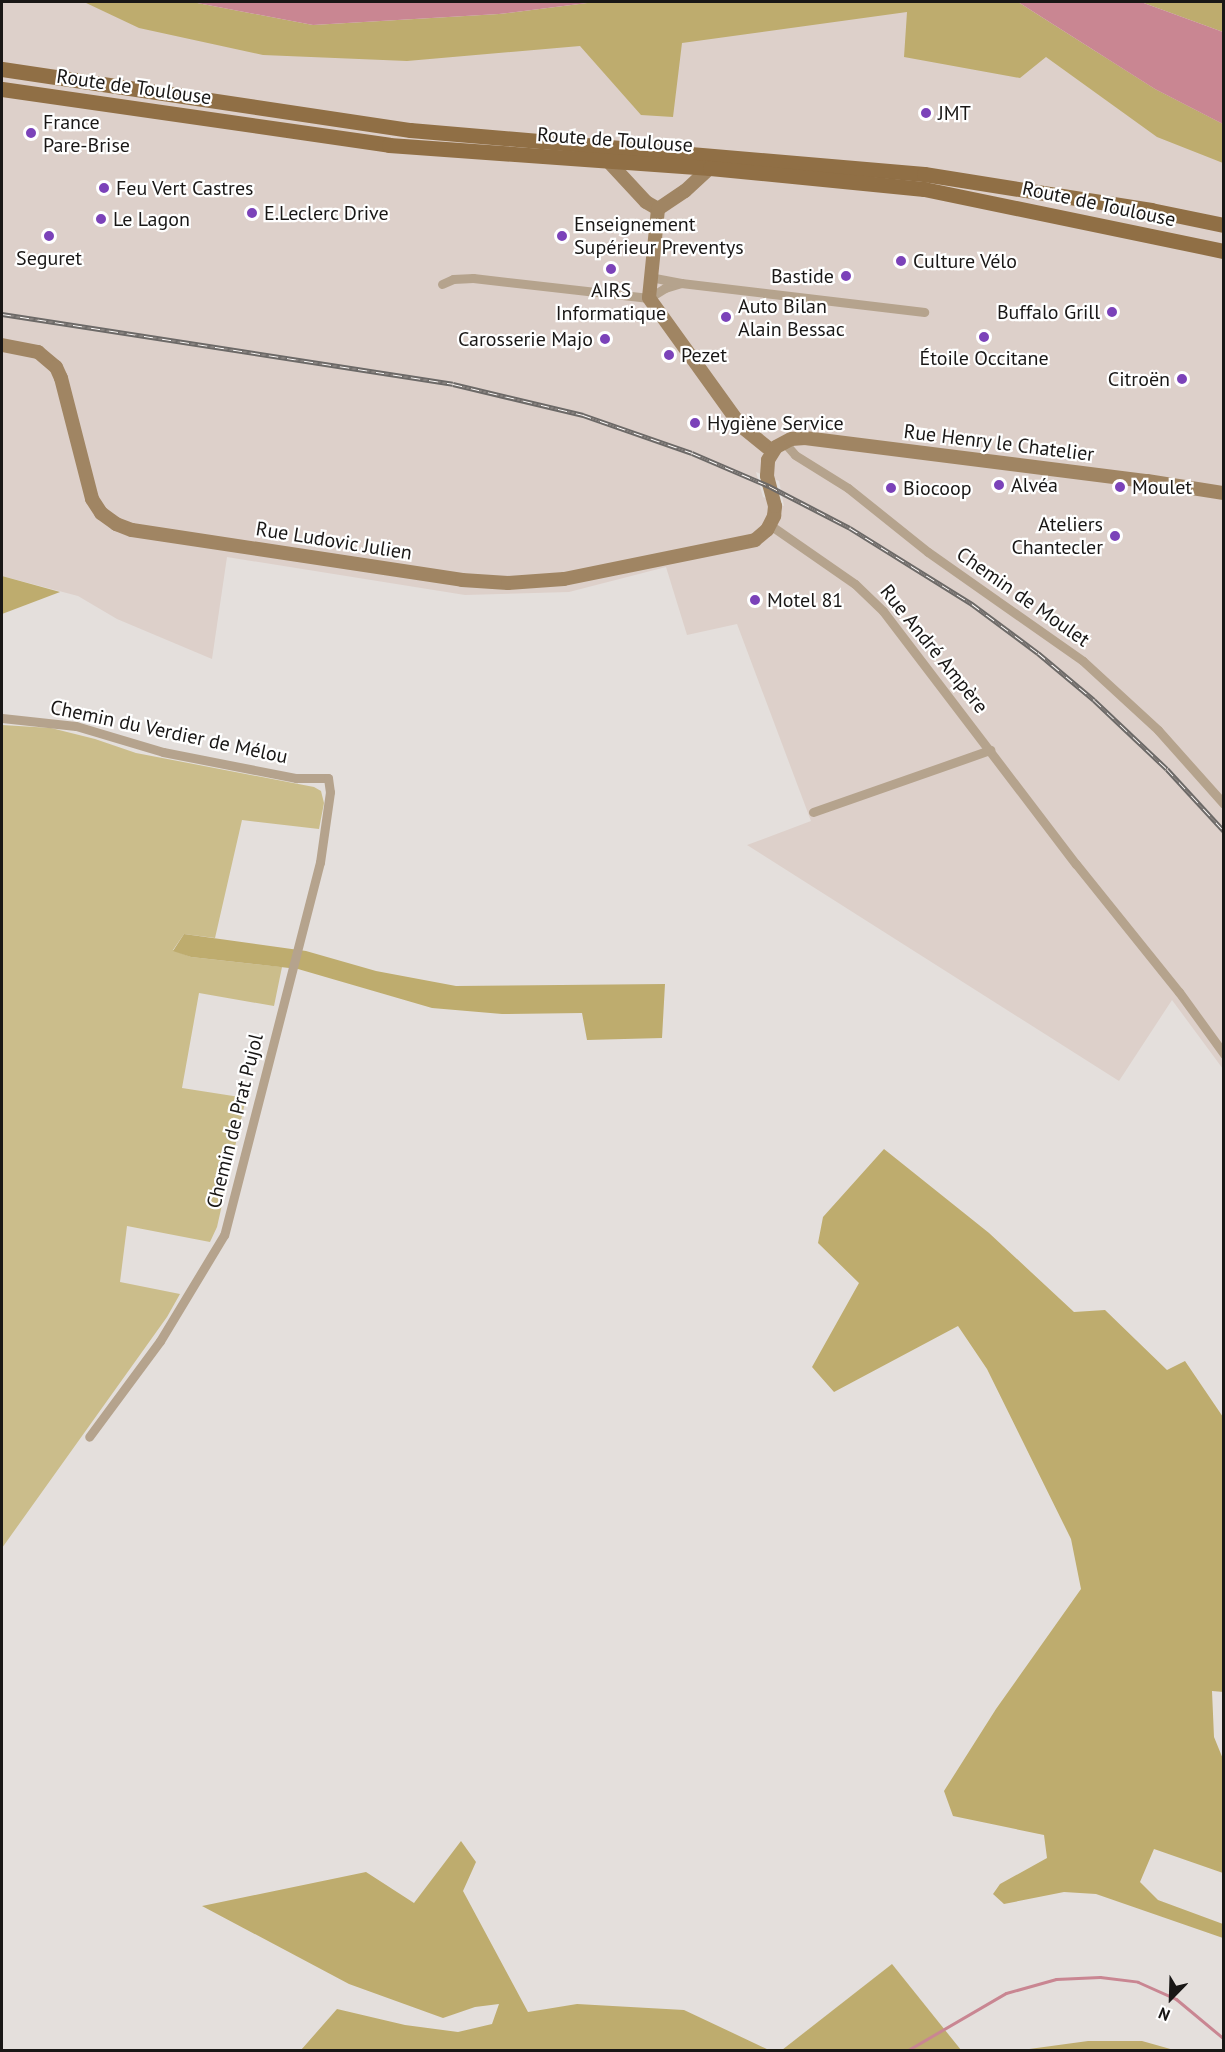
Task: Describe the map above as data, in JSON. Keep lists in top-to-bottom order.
{
  "streets": {
    "main road": ["Route de Toulouse", "Rue Henry le Chatelier", "Rue Ludovic Julien"],
    "street": [
      "Chemin de Moulet",
      "Rue André Ampère",
      "Chemin du Verdier de Mélou",
      "Chemin de Prat Pujol"
    ]
  },
  "crossings": [
    ["Rue Henry le Chatelier", "Chemin de Moulet"],
    ["Rue Ludovic Julien", "Rue André Ampère"],
    ["Chemin du Verdier de Mélou", "Chemin de Prat Pujol"]
  ],
  "places": [
    "JMT",
    "France Pare-Brise",
    "Feu Vert Castres",
    "E.Leclerc Drive",
    "Le Lagon",
    "Seguret",
    "Enseignement Supérieur Preventys",
    "Culture Vélo",
    "AIRS Informatique",
    "Bastide",
    "Buffalo Grill",
    "Auto Bilan Alain Bessac",
    "Étoile Occitane",
    "Carosserie Majo",
    "Pezet",
    "Citroën",
    "Hygiène Service",
    "Alvéa",
    "Moulet",
    "Biocoop",
    "Ateliers Chantecler",
    "Motel 81"
  ],
  "north": "bottom left"
}
